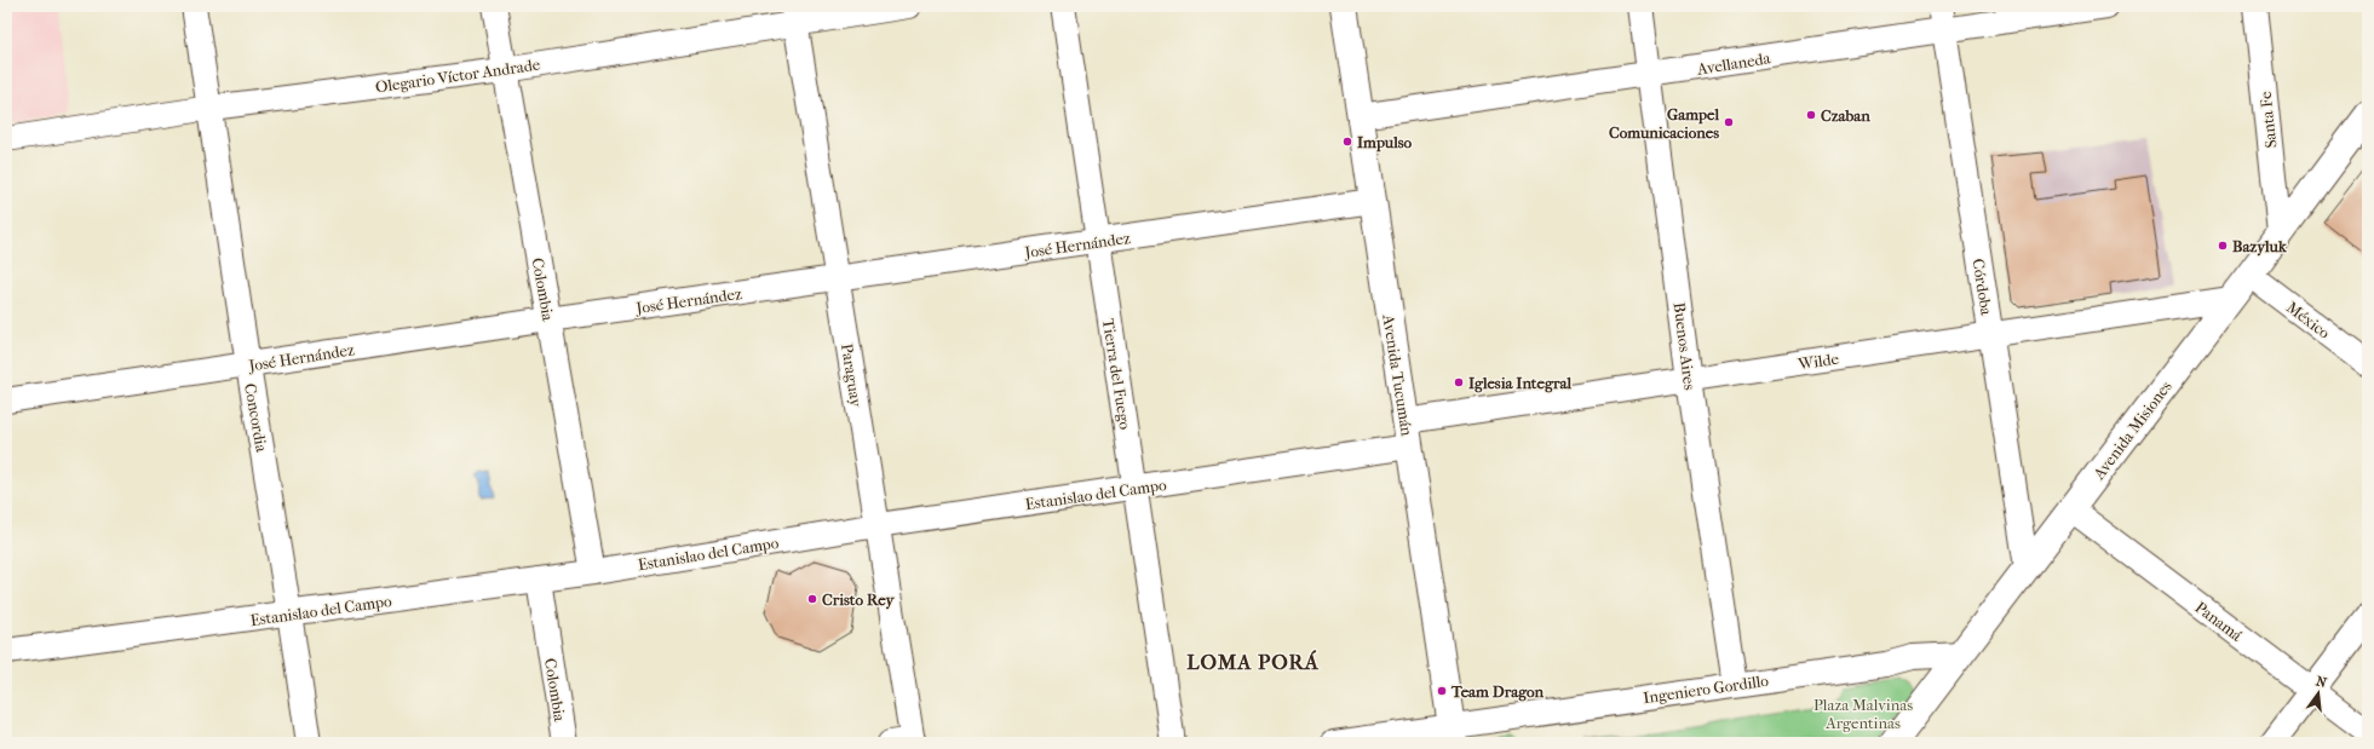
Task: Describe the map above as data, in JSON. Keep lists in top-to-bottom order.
{
  "streets": {
    "main road": ["Avenida Tucumán", "Avenida Misiones"],
    "street": [
      "Avellaneda",
      "Olegario Víctor Andrade",
      "Santa Fe",
      "José Hernández",
      "Córdoba",
      "Colombia",
      "México",
      "Buenos Aires",
      "Wilde",
      "Tierra del Fuego",
      "Paraguay",
      "Concordia",
      "Estanislao del Campo",
      "Panamá",
      "Ingeniero Gordillo"
    ]
  },
  "crossings": [
    ["Avellaneda", "Córdoba"],
    ["Avellaneda", "Buenos Aires"],
    ["Avellaneda", "Avenida Tucumán"],
    ["Olegario Víctor Andrade", "Colombia"],
    ["Olegario Víctor Andrade", "Paraguay"],
    ["Olegario Víctor Andrade", "Concordia"],
    ["Santa Fe", "Avenida Misiones"],
    ["José Hernández", "Colombia"],
    ["José Hernández", "Tierra del Fuego"],
    ["José Hernández", "Paraguay"],
    ["José Hernández", "Avenida Tucumán"],
    ["José Hernández", "Concordia"],
    ["Córdoba", "Wilde"],
    ["Córdoba", "Avenida Misiones"],
    ["Colombia", "Estanislao del Campo"],
    ["México", "Avenida Misiones"],
    ["Buenos Aires", "Wilde"],
    ["Buenos Aires", "Ingeniero Gordillo"],
    ["Wilde", "Avenida Tucumán"],
    ["Wilde", "Avenida Misiones"],
    ["Tierra del Fuego", "Estanislao del Campo"],
    ["Paraguay", "Estanislao del Campo"],
    ["Avenida Tucumán", "Estanislao del Campo"],
    ["Avenida Tucumán", "Ingeniero Gordillo"],
    ["Concordia", "Estanislao del Campo"],
    ["Avenida Misiones", "Panamá"],
    ["Avenida Misiones", "Ingeniero Gordillo"]
  ],
  "districts": ["LOMA PORÁ"],
  "parks": ["Plaza Malvinas Argentinas"],
  "places": [
    "Czaban",
    "Gampel Comunicaciones",
    "Impulso",
    "Bazyluk",
    "Iglesia Integral",
    "Cristo Rey",
    "Team Dragon"
  ],
  "north": "top"
}
